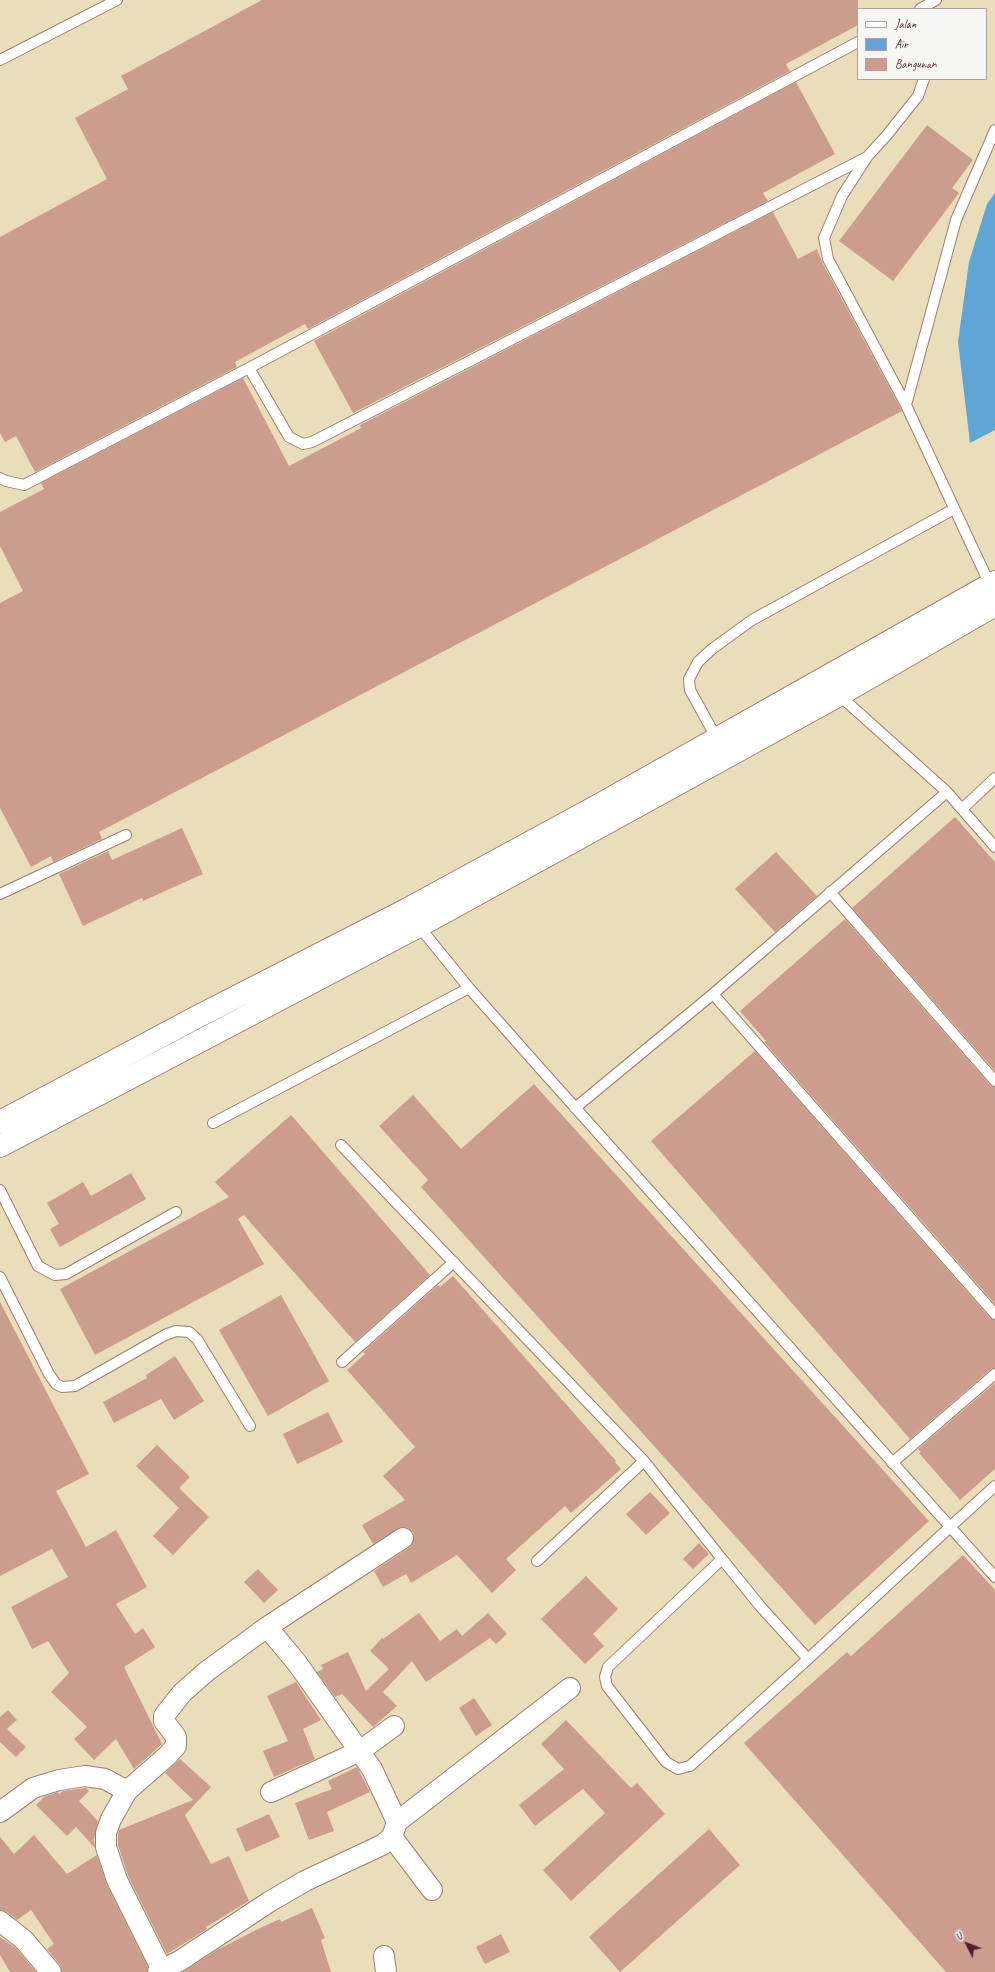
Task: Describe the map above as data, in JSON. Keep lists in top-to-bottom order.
{
  "legend": ["Jalan", "Air", "Bangunan"],
  "north": "top left"
}
